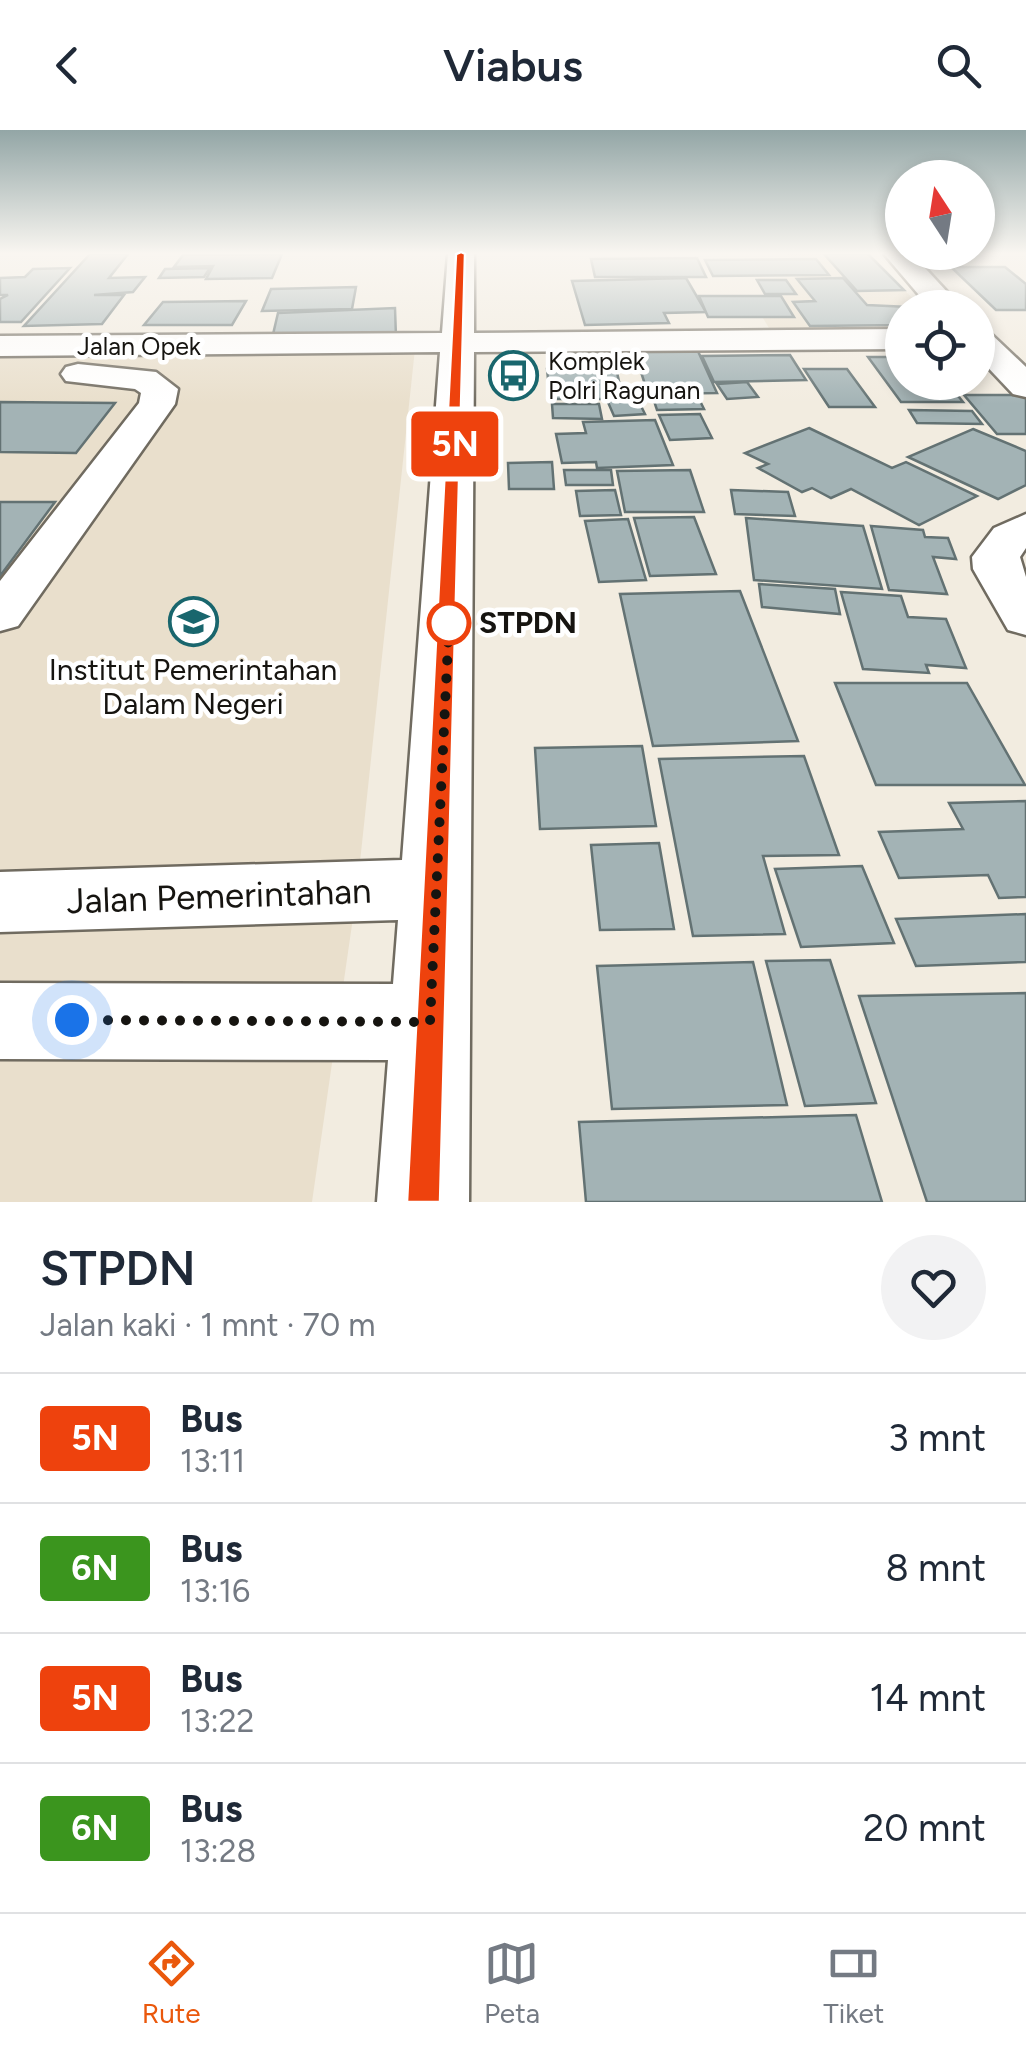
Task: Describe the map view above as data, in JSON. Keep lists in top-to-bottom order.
{
  "streets": {
    "street": ["Jalan Opek", "Jalan Pemerintahan"]
  },
  "places": {
    "bus stop": ["Komplek Polri Ragunan"],
    "school or university": ["Institut Pemerintahan Dalam Negeri"],
    "other": ["STPDN"]
  },
  "lines": ["bus line 5N"],
  "north": "top",
  "page": {
    "header": "Viabus",
    "on_map": "5N",
    "heading": ["STPDN", "Jalan kaki · 1 mnt · 70 m"],
    "list": [
      {
        "mark": "5N",
        "name": "Bus",
        "note": "13:11",
        "value": "3 mnt"
      },
      {
        "mark": "6N",
        "name": "Bus",
        "note": "13:16",
        "value": "8 mnt"
      },
      {
        "mark": "5N",
        "name": "Bus",
        "note": "13:22",
        "value": "14 mnt"
      },
      {
        "mark": "6N",
        "name": "Bus",
        "note": "13:28",
        "value": "20 mnt"
      }
    ],
    "tabs": ["Rute", "Peta", "Tiket"]
  }
}
